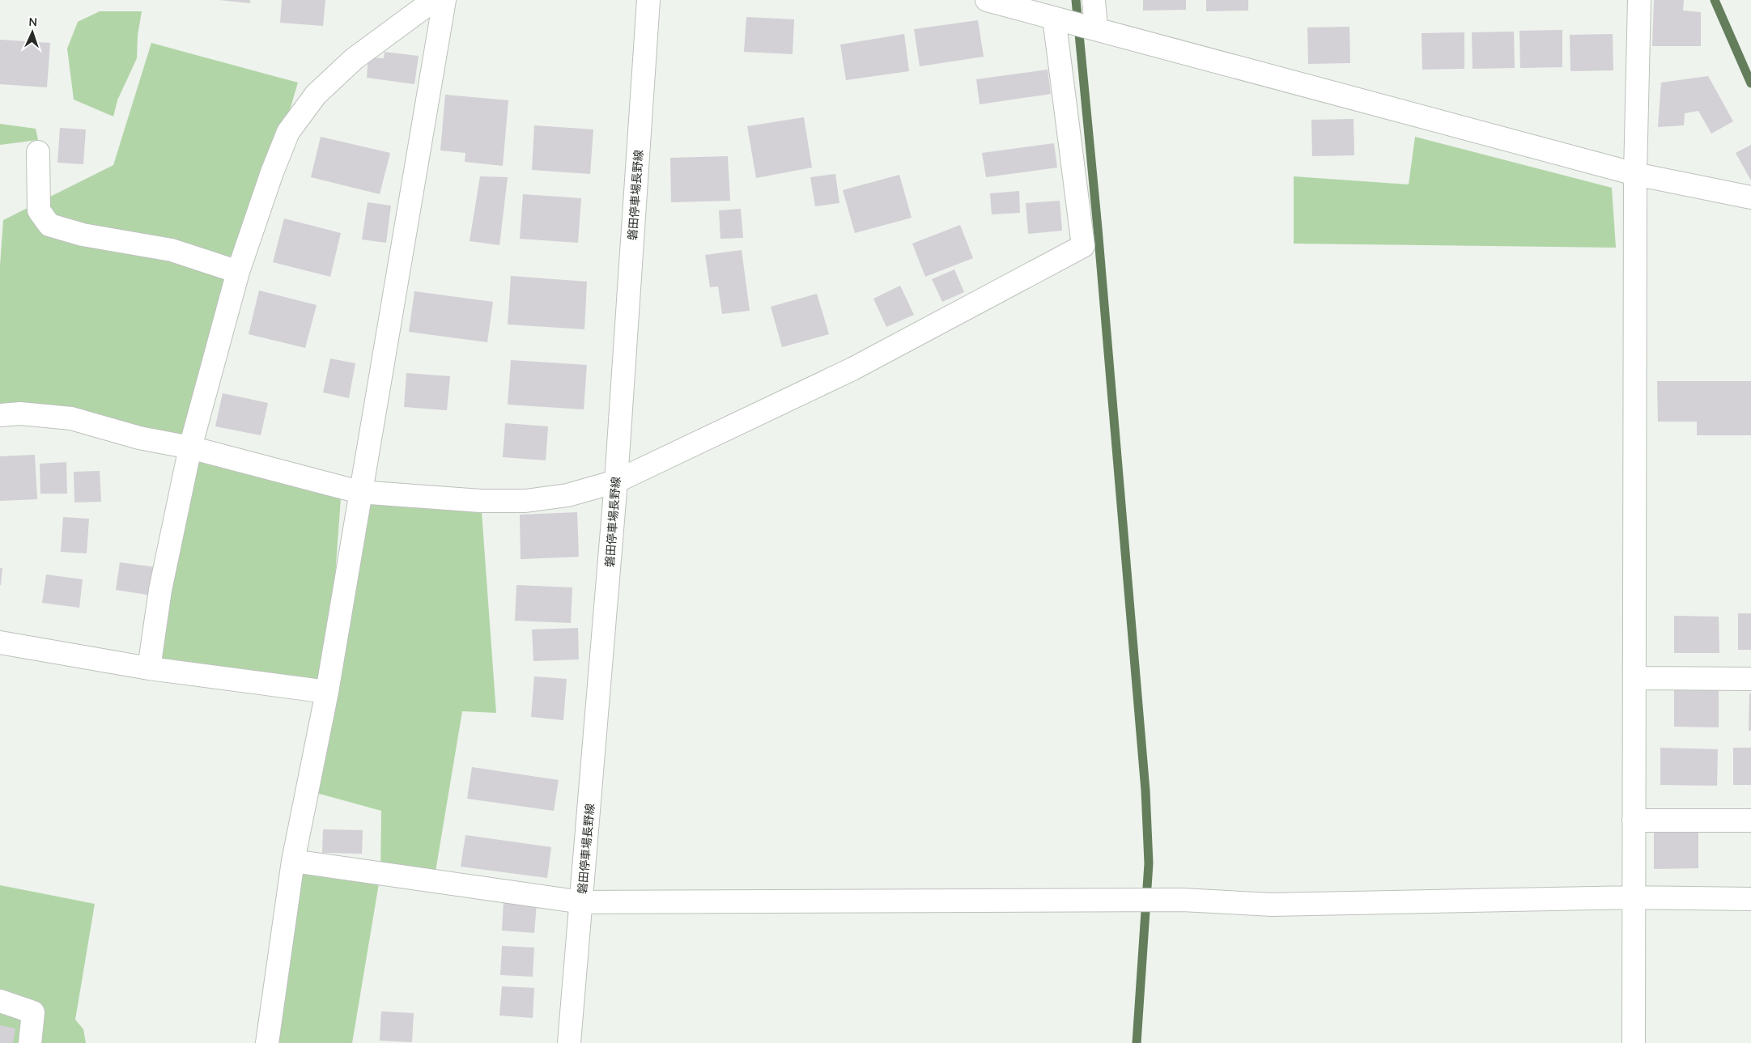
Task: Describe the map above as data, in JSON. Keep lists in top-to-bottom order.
{
  "streets": {
    "street": ["磐田停車場長野線"]
  },
  "north": "top"
}
